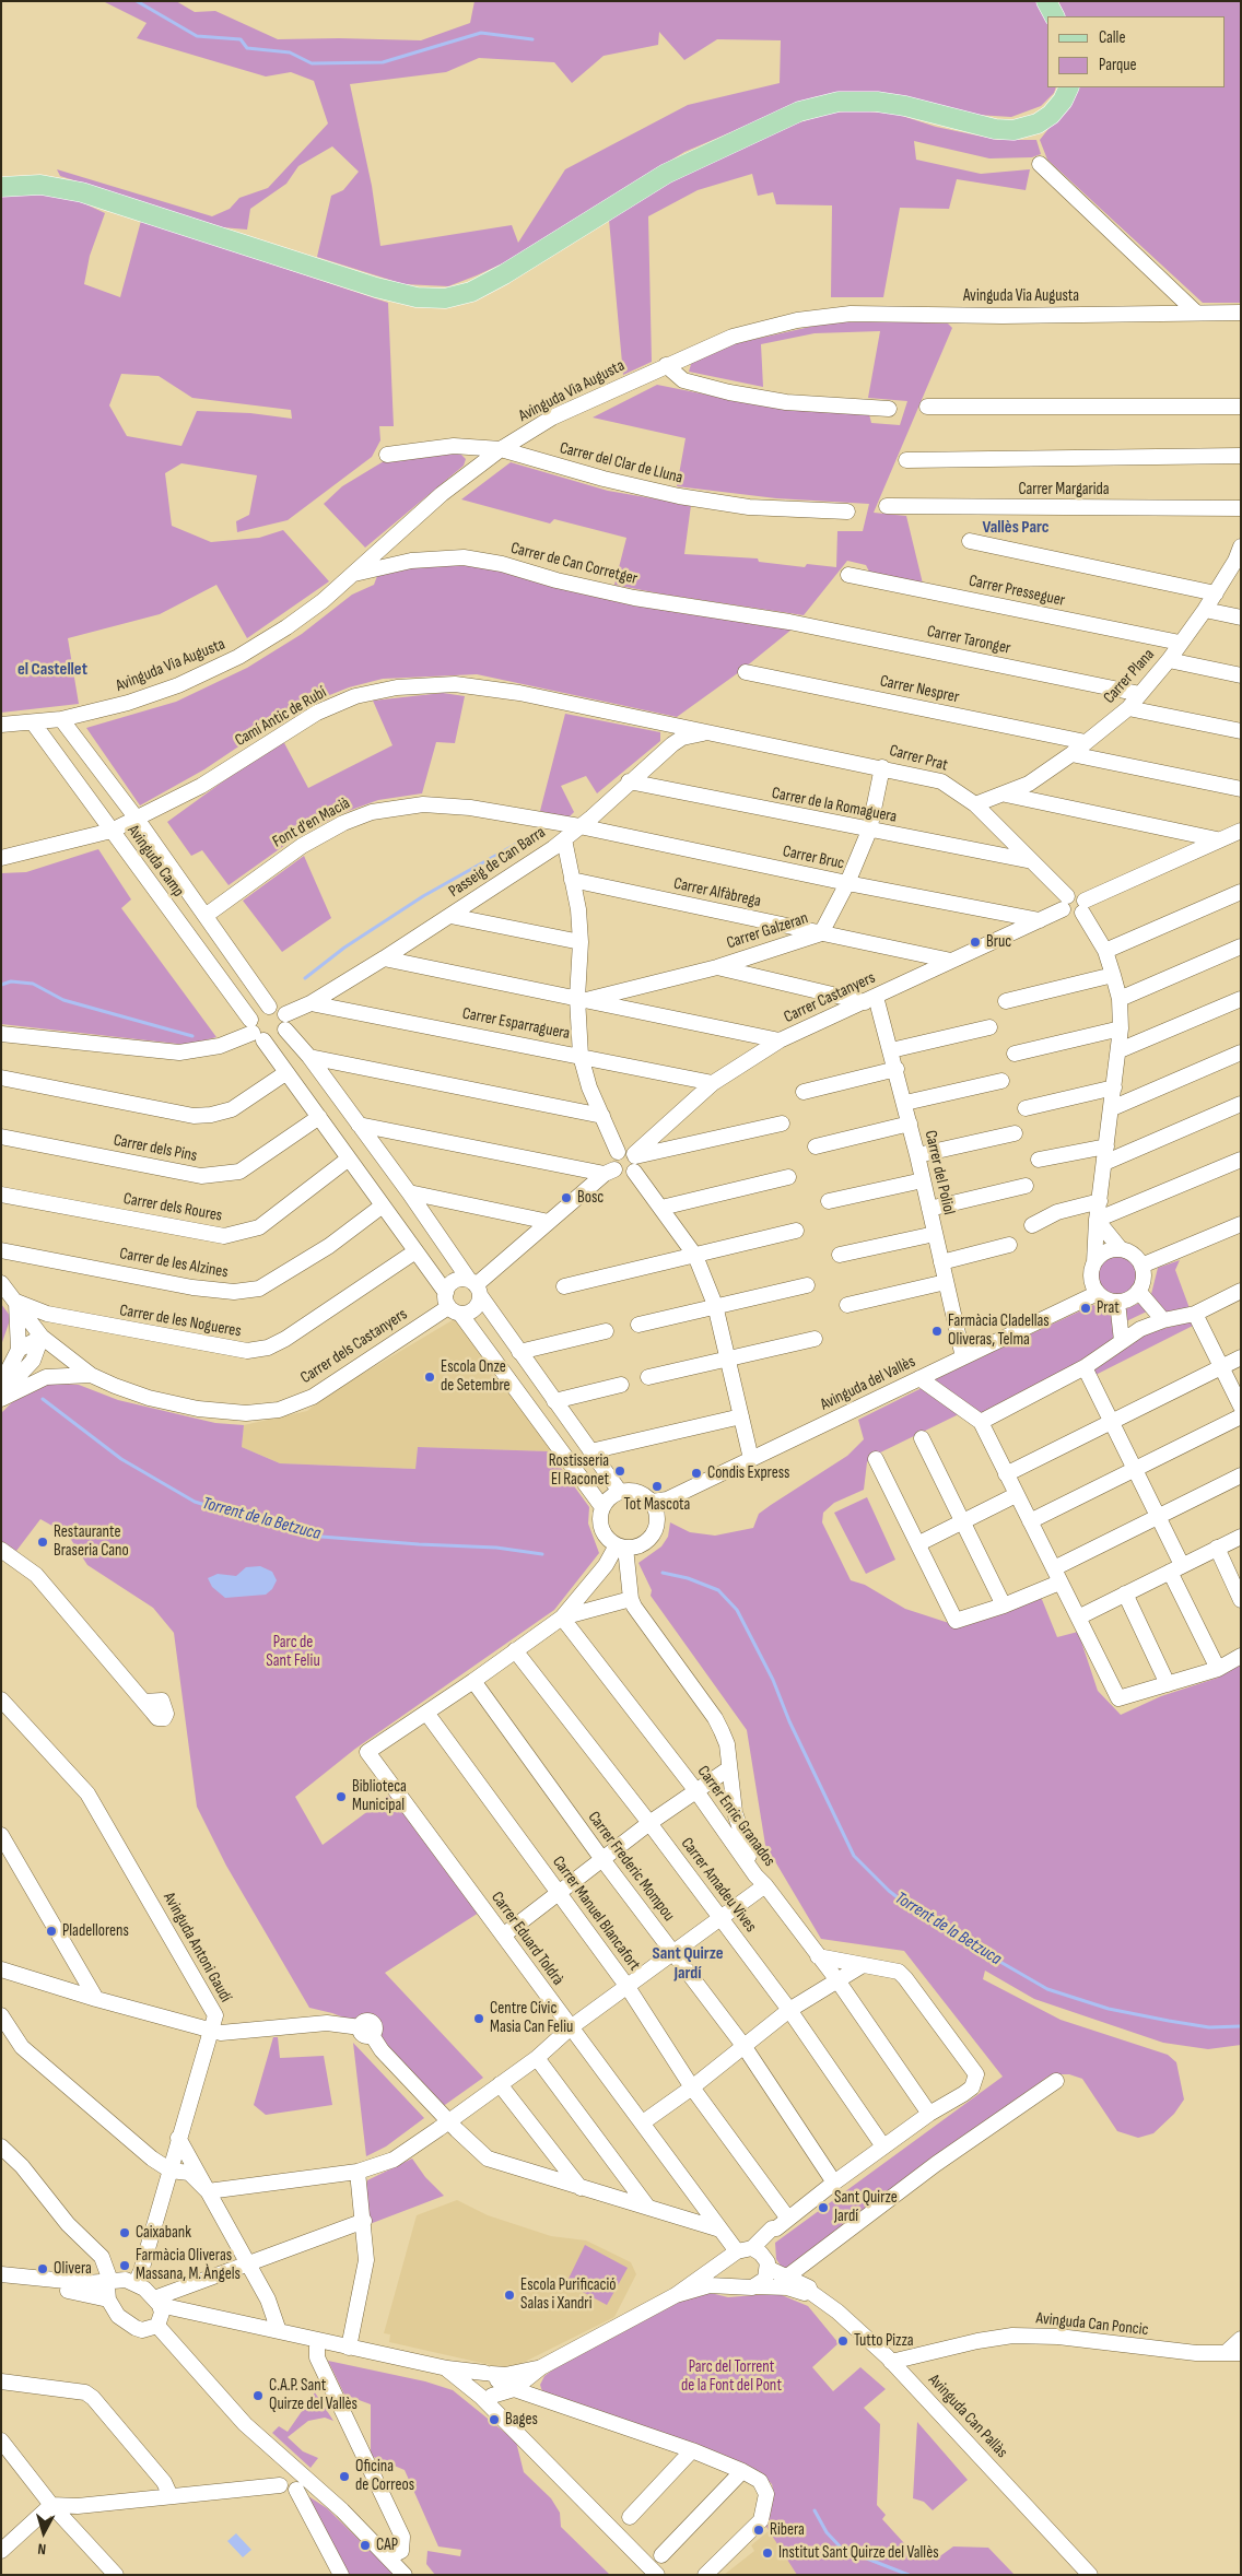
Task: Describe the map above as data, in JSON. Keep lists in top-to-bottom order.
{
  "streets": {
    "street": [
      "Avinguda Via Augusta",
      "Carrer del Clar de Lluna",
      "Carrer Margarida",
      "Carrer de Can Corretger",
      "Carrer Presseguer",
      "Carrer Taronger",
      "Carrer Plana",
      "Carrer Nesprer",
      "Camí Antic de Rubí",
      "Carrer Prat",
      "Carrer de la Romaguera",
      "Font d'en Macià",
      "Carrer Bruc",
      "Avinguda Camp",
      "Passeig de Can Barra",
      "Carrer Alfàbrega",
      "Carrer Galzeran",
      "Carrer Castanyers",
      "Carrer Esparraguera",
      "Carrer dels Pins",
      "Carrer del Poliol",
      "Carrer dels Roures",
      "Carrer de les Alzines",
      "Carrer de les Nogueres",
      "Carrer dels Castanyers",
      "Avinguda del Vallès",
      "Carrer Enric Granados",
      "Carrer Frederic Mompou",
      "Carrer Amadeu Vives",
      "Carrer Manuel Blancafort",
      "Carrer Eduard Toldrà",
      "Avinguda Antoni Gaudí",
      "Avinguda Can Poncic",
      "Avinguda Can Pallàs"
    ]
  },
  "crossings": [
    ["Avinguda Via Augusta", "Carrer del Clar de Lluna"],
    ["Avinguda Via Augusta", "Carrer de Can Corretger"],
    ["Avinguda Via Augusta", "Avinguda Camp"],
    ["Carrer de Can Corretger", "Carrer Taronger"],
    ["Carrer Presseguer", "Carrer Plana"],
    ["Carrer Taronger", "Carrer Plana"],
    ["Carrer Plana", "Carrer Nesprer"],
    ["Carrer Plana", "Carrer Prat"],
    ["Camí Antic de Rubí", "Carrer Prat"],
    ["Camí Antic de Rubí", "Avinguda Camp"],
    ["Camí Antic de Rubí", "Passeig de Can Barra"],
    ["Carrer Prat", "Carrer de la Romaguera"],
    ["Carrer Prat", "Passeig de Can Barra"],
    ["Carrer Prat", "Carrer Galzeran"],
    ["Carrer Prat", "Carrer Castanyers"],
    ["Carrer de la Romaguera", "Passeig de Can Barra"],
    ["Carrer de la Romaguera", "Carrer Galzeran"],
    ["Font d'en Macià", "Carrer Bruc"],
    ["Font d'en Macià", "Avinguda Camp"],
    ["Font d'en Macià", "Passeig de Can Barra"],
    ["Carrer Bruc", "Passeig de Can Barra"],
    ["Carrer Bruc", "Carrer Galzeran"],
    ["Carrer Bruc", "Carrer Castanyers"],
    ["Avinguda Camp", "Passeig de Can Barra"],
    ["Avinguda Camp", "Carrer dels Pins"],
    ["Avinguda Camp", "Carrer dels Roures"],
    ["Avinguda Camp", "Carrer de les Alzines"],
    ["Avinguda Camp", "Carrer de les Nogueres"],
    ["Avinguda Camp", "Carrer dels Castanyers"],
    ["Avinguda Camp", "Avinguda del Vallès"],
    ["Passeig de Can Barra", "Carrer Galzeran"],
    ["Passeig de Can Barra", "Carrer Esparraguera"],
    ["Carrer Alfàbrega", "Carrer Galzeran"],
    ["Carrer Alfàbrega", "Carrer Castanyers"],
    ["Carrer Castanyers", "Carrer Esparraguera"],
    ["Carrer Castanyers", "Carrer del Poliol"],
    ["Carrer del Poliol", "Avinguda del Vallès"],
    ["Carrer de les Nogueres", "Carrer dels Castanyers"],
    ["Carrer Manuel Blancafort", "Carrer Eduard Toldrà"],
    ["Carrer Eduard Toldrà", "Avinguda Can Pallàs"],
    ["Avinguda Can Poncic", "Avinguda Can Pallàs"]
  ],
  "districts": ["Vallès Parc", "el Castellet", "Sant Quirze Jardí"],
  "water": ["Torrent de la Betzuca"],
  "parks": ["Parc de Sant Feliu", "Parc del Torrent de la Font del Pont"],
  "places": [
    "Bruc",
    "Bosc",
    "Prat",
    "Farmàcia Cladellas Oliveras, Telma",
    "Escola Onze de Setembre",
    "Rostisseria El Raconet",
    "Condis Express",
    "Tot Mascota",
    "Restaurante Braseria Cano",
    "Biblioteca Municipal",
    "Pladellorens",
    "Centre Cívic Masia Can Feliu",
    "Sant Quirze Jardí",
    "Caixabank",
    "Farmàcia Oliveras Massana, M. Àngels",
    "Olivera",
    "Escola Purificació Salas i Xandri",
    "Tutto Pizza",
    "C.A.P. Sant Quirze del Vallès",
    "Bages",
    "Oficina de Correos",
    "Ribera",
    "CAP",
    "Institut Sant Quirze del Vallès"
  ],
  "legend": ["Calle", "Parque"],
  "north": "bottom"
}
